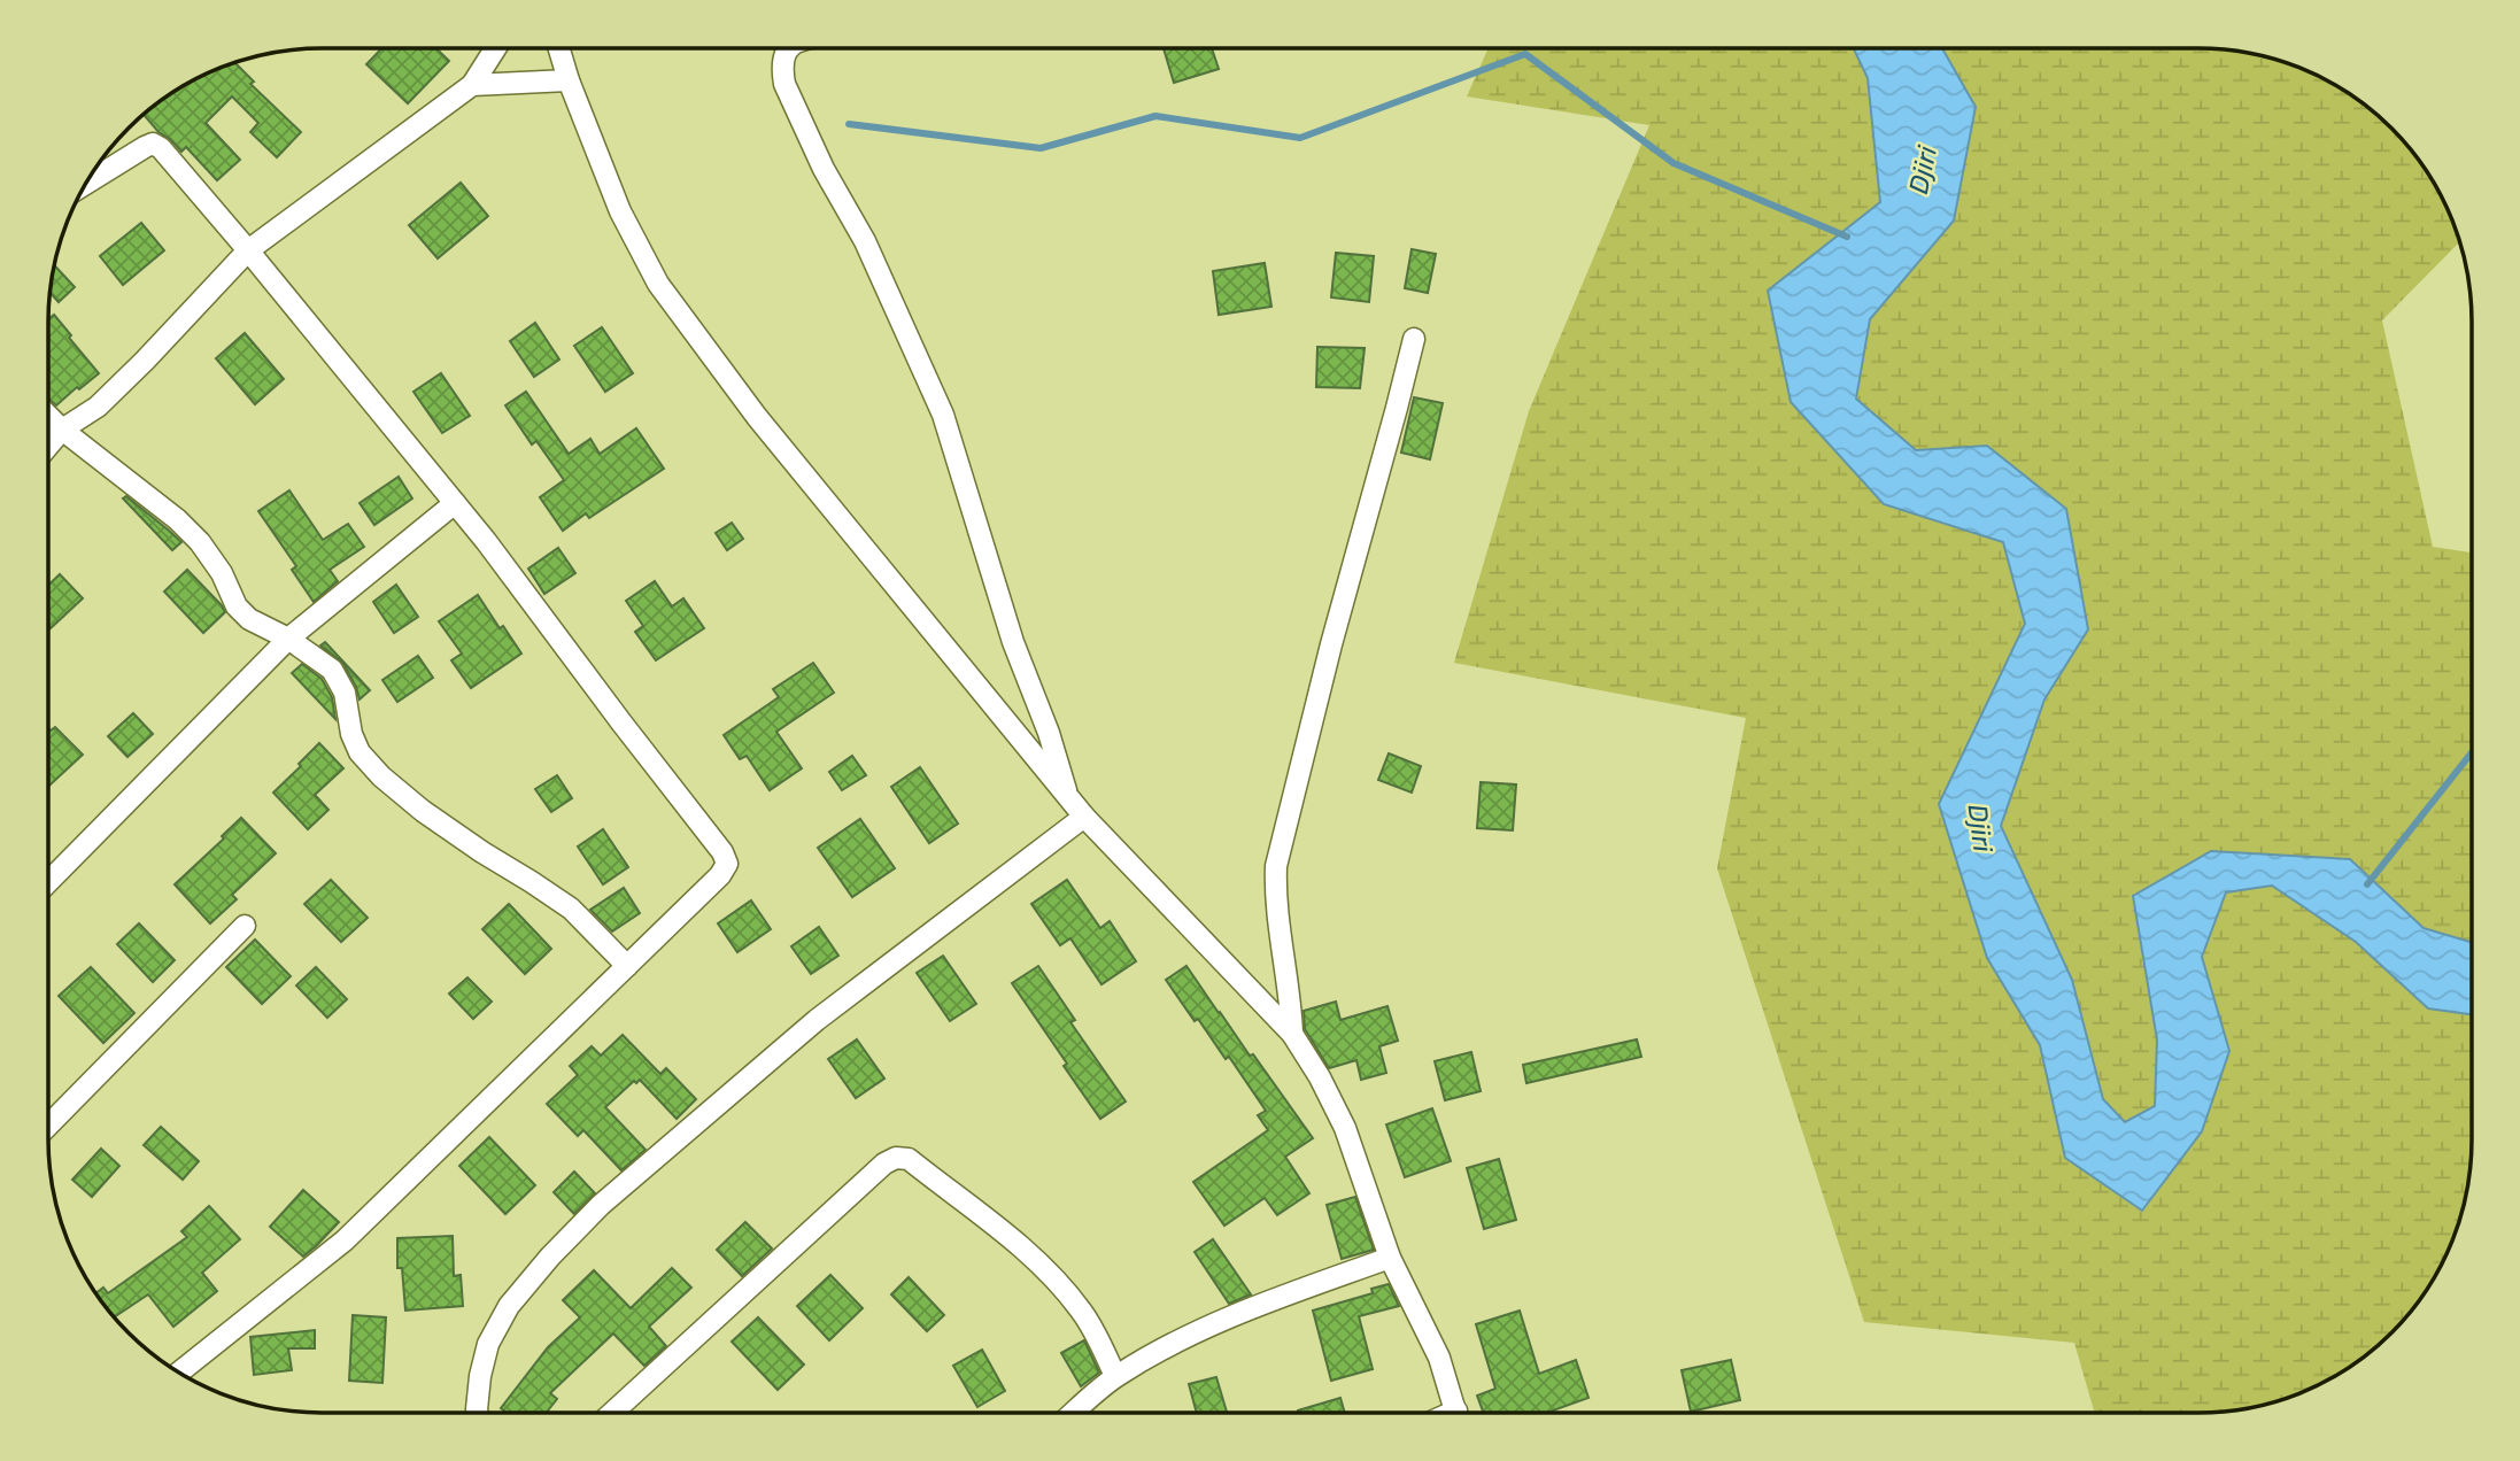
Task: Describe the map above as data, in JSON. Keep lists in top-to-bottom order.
{
  "water": ["Djiri"]
}
